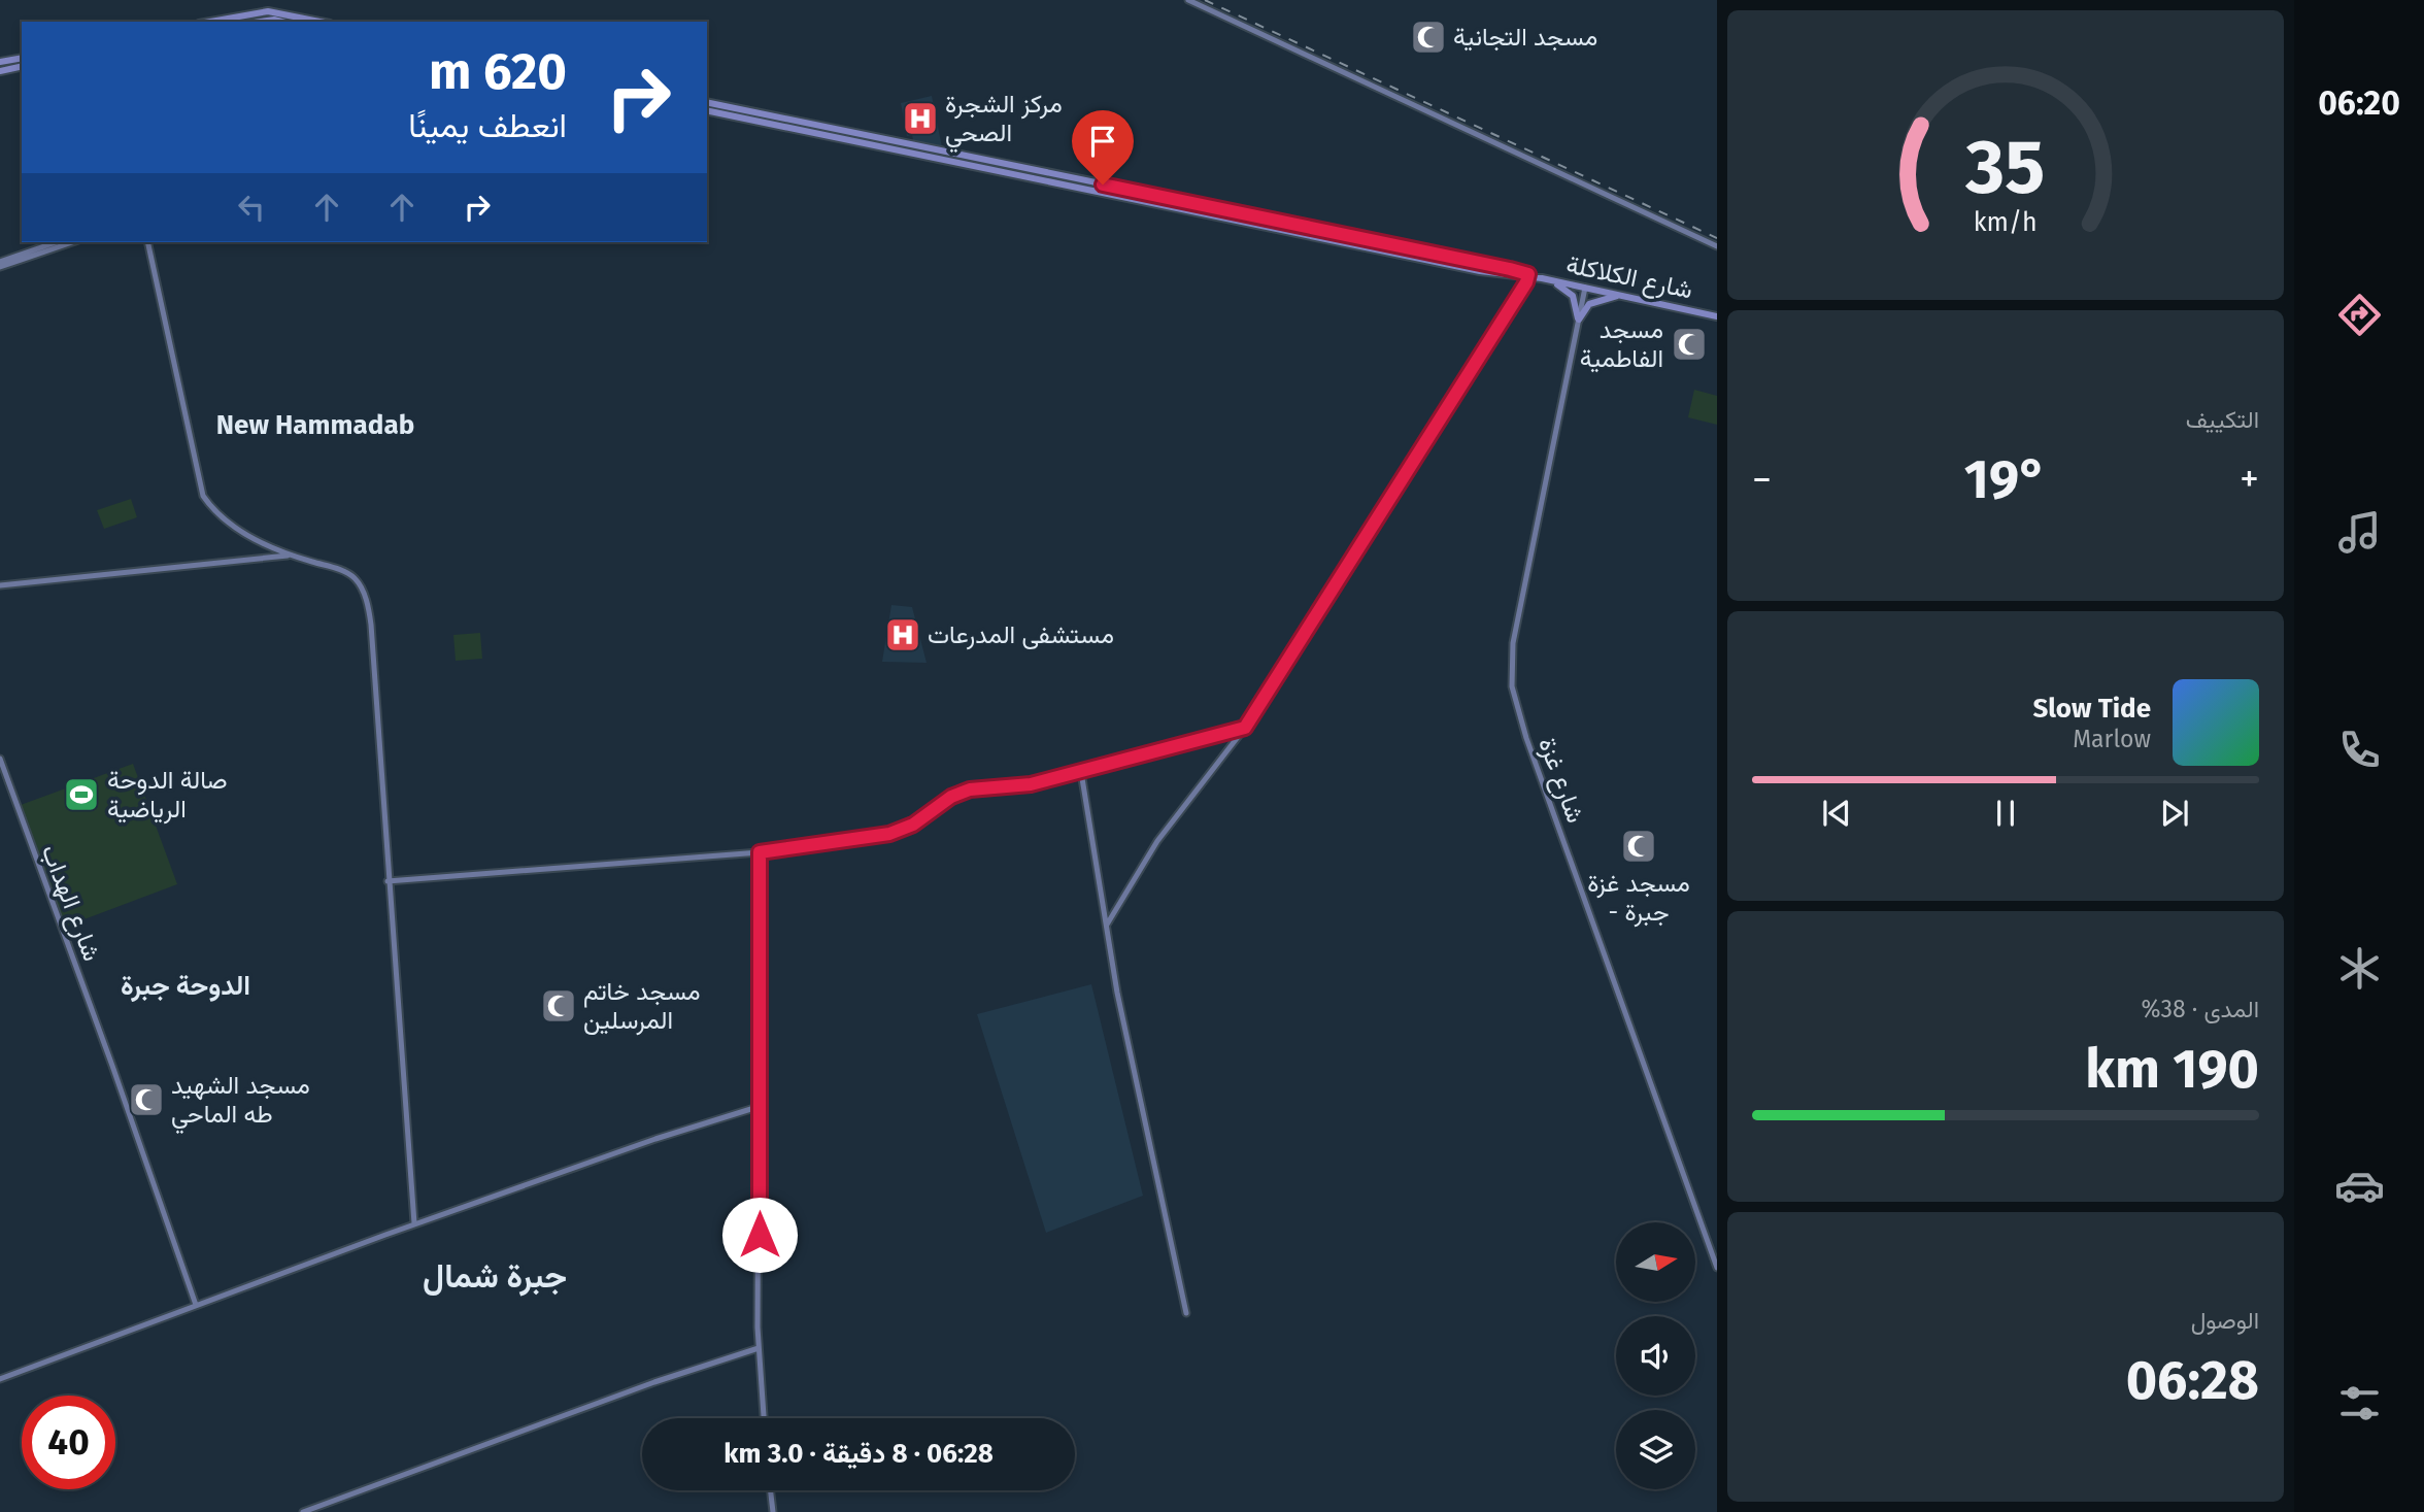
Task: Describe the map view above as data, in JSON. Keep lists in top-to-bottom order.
{
  "streets": {
    "main road": ["شارع الكلاكلة"],
    "street": ["شارع غزة", "شارع الهداب"]
  },
  "crossings": [
    ["شارع الكلاكلة", "شارع غزة"]
  ],
  "districts": ["New Hammadab", "الدوحة جبرة", "جبرة شمال"],
  "places": {
    "mosque": [
      "مسجد التجانية",
      "مسجد الفاطمية",
      "مسجد غزة - جبرة",
      "مسجد خاتم المرسلين",
      "مسجد الشهيد طه الماحي"
    ],
    "hospital": ["مركز الشجرة الصحي", "مستشفى المدرعات"],
    "sports": ["صالة الدوحة الرياضية"]
  },
  "north": "right",
  "page": {
    "tabs": "06:20",
    "turn": ["620 m", "انعطف يمينًا"],
    "tile": [
      "التكييف",
      ["المدى · 38%", "190 km"],
      ["الوصول", "06:28"]
    ],
    "heat": ["−", "19°", "+"],
    "song": ["Slow Tide", "Marlow"],
    "limit": "40",
    "trip": "06:28 · 8 دقيقة · 3.0 km",
    "gauge": ["35", "km/h"]
  }
}
